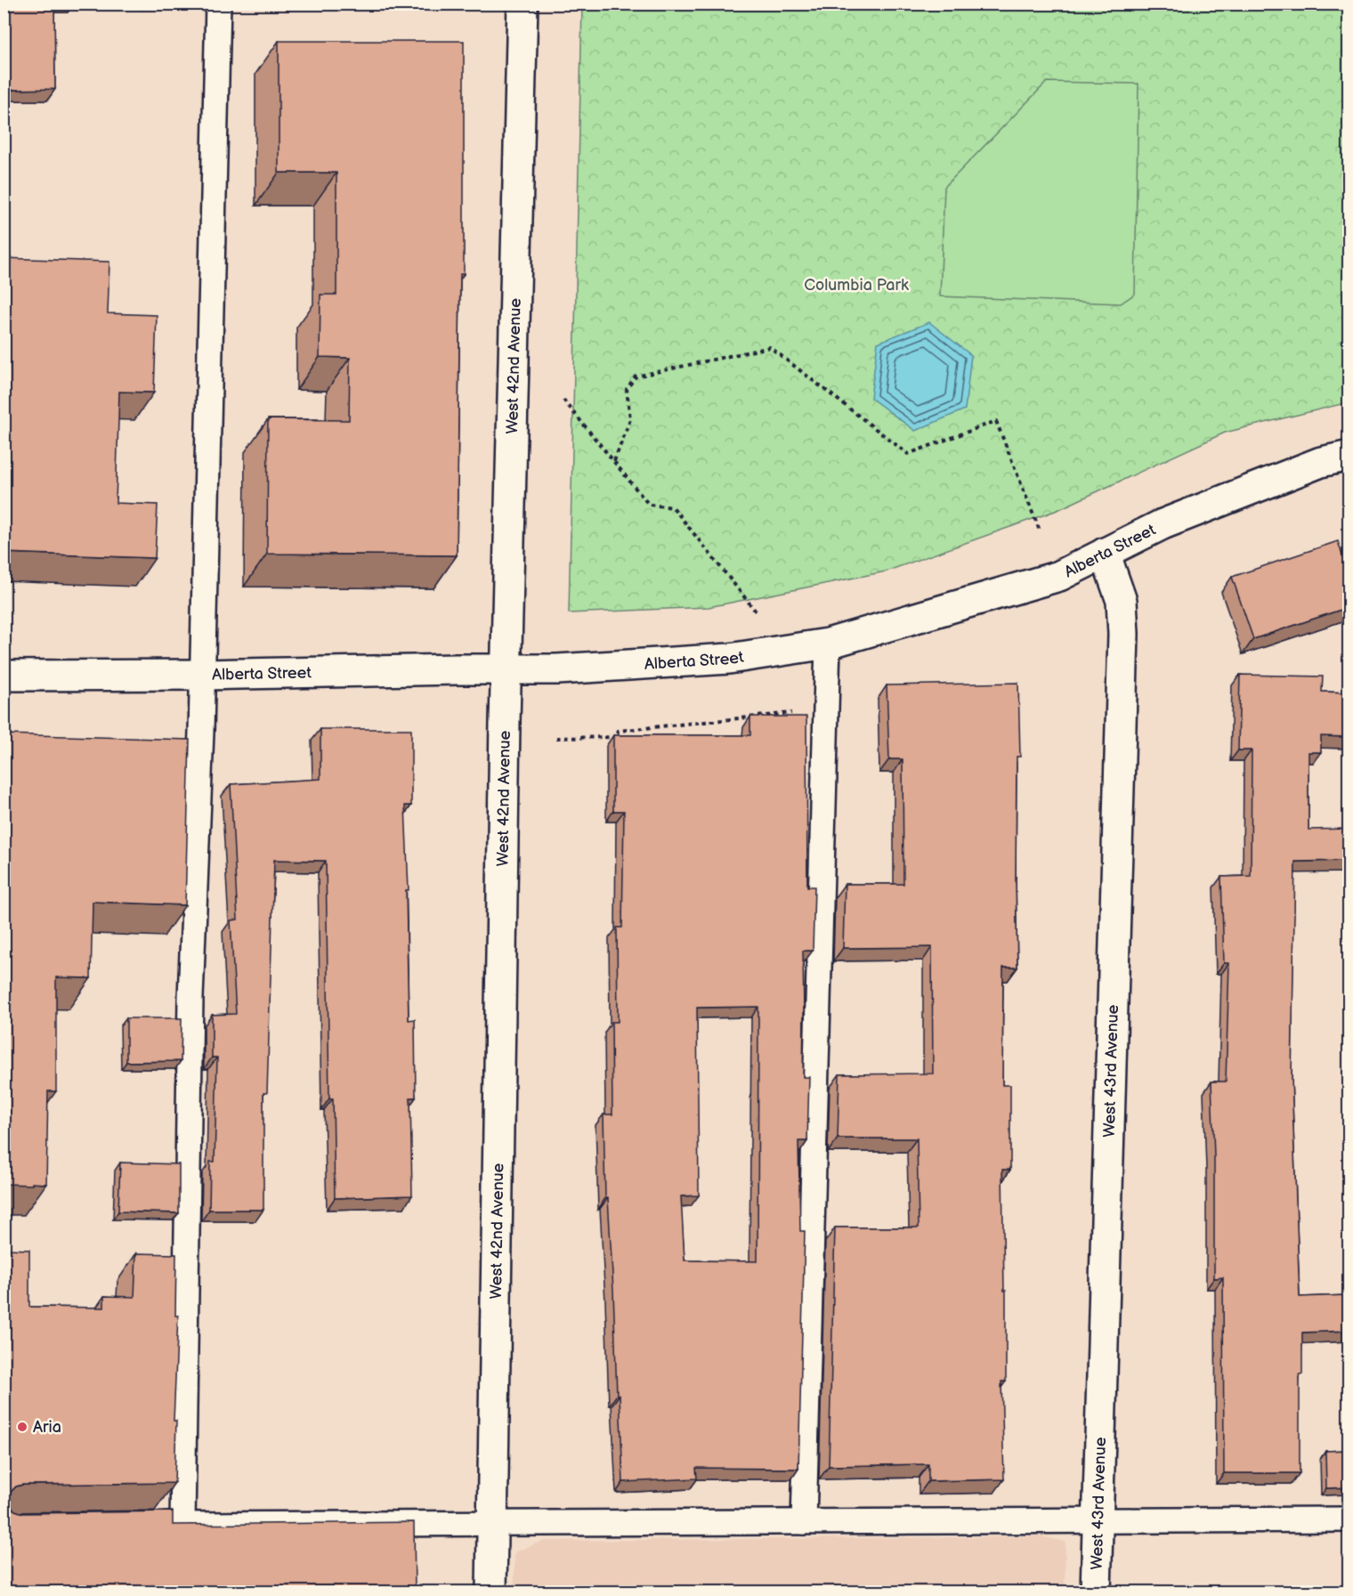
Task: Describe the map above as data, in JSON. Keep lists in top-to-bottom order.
{
  "streets": {
    "street": ["West 42nd Avenue", "Alberta Street", "West 43rd Avenue"]
  },
  "crossings": [
    ["West 42nd Avenue", "Alberta Street"],
    ["Alberta Street", "West 43rd Avenue"]
  ],
  "parks": ["Columbia Park"],
  "places": ["Aria"]
}
